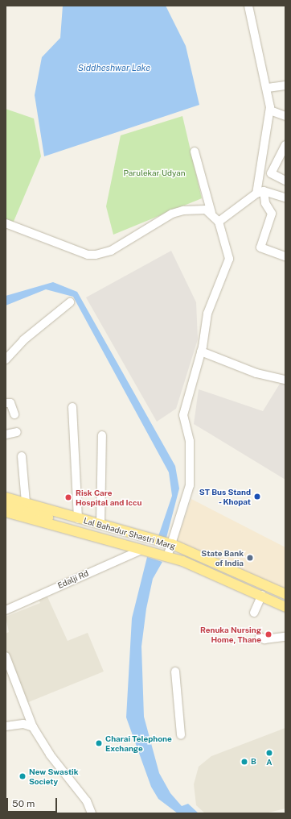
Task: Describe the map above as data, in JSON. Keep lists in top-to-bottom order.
{
  "streets": {
    "main road": ["Lal Bahadur Shastri Marg"],
    "street": ["Edalji Rd"]
  },
  "crossings": [
    ["Lal Bahadur Shastri Marg", "Edalji Rd"]
  ],
  "water": ["Siddheshwar Lake"],
  "parks": ["Parulekar Udyan"],
  "places": [
    "ST Bus Stand - Khopat",
    "Risk Care Hospital and Iccu",
    "State Bank of India",
    "Renuka Nursing Home, Thane",
    "Charai Telephone Exchange",
    "A",
    "B",
    "New Swastik Society"
  ],
  "scale_bar": "50 m"
}
